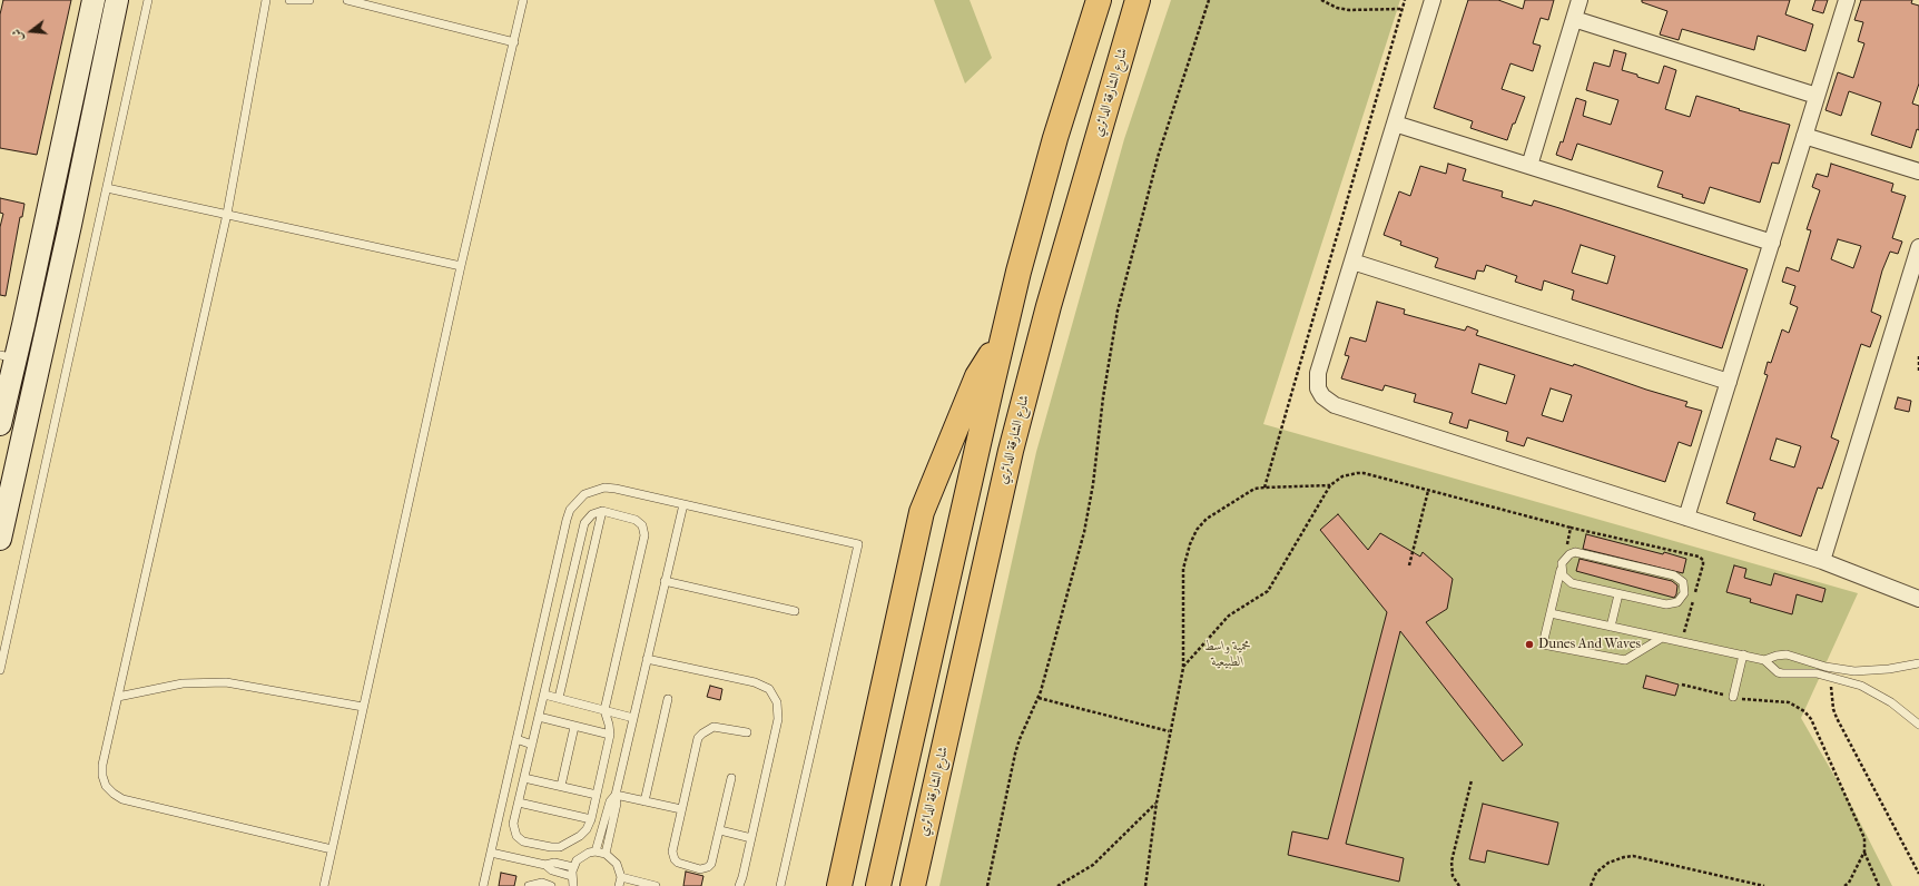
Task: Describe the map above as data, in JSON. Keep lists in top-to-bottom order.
{
  "streets": {
    "highway": ["شارع الشارقة الدائري"]
  },
  "parks": ["محمية واسط الطبيعية"],
  "places": ["Dunes And Waves"],
  "north": "left"
}
